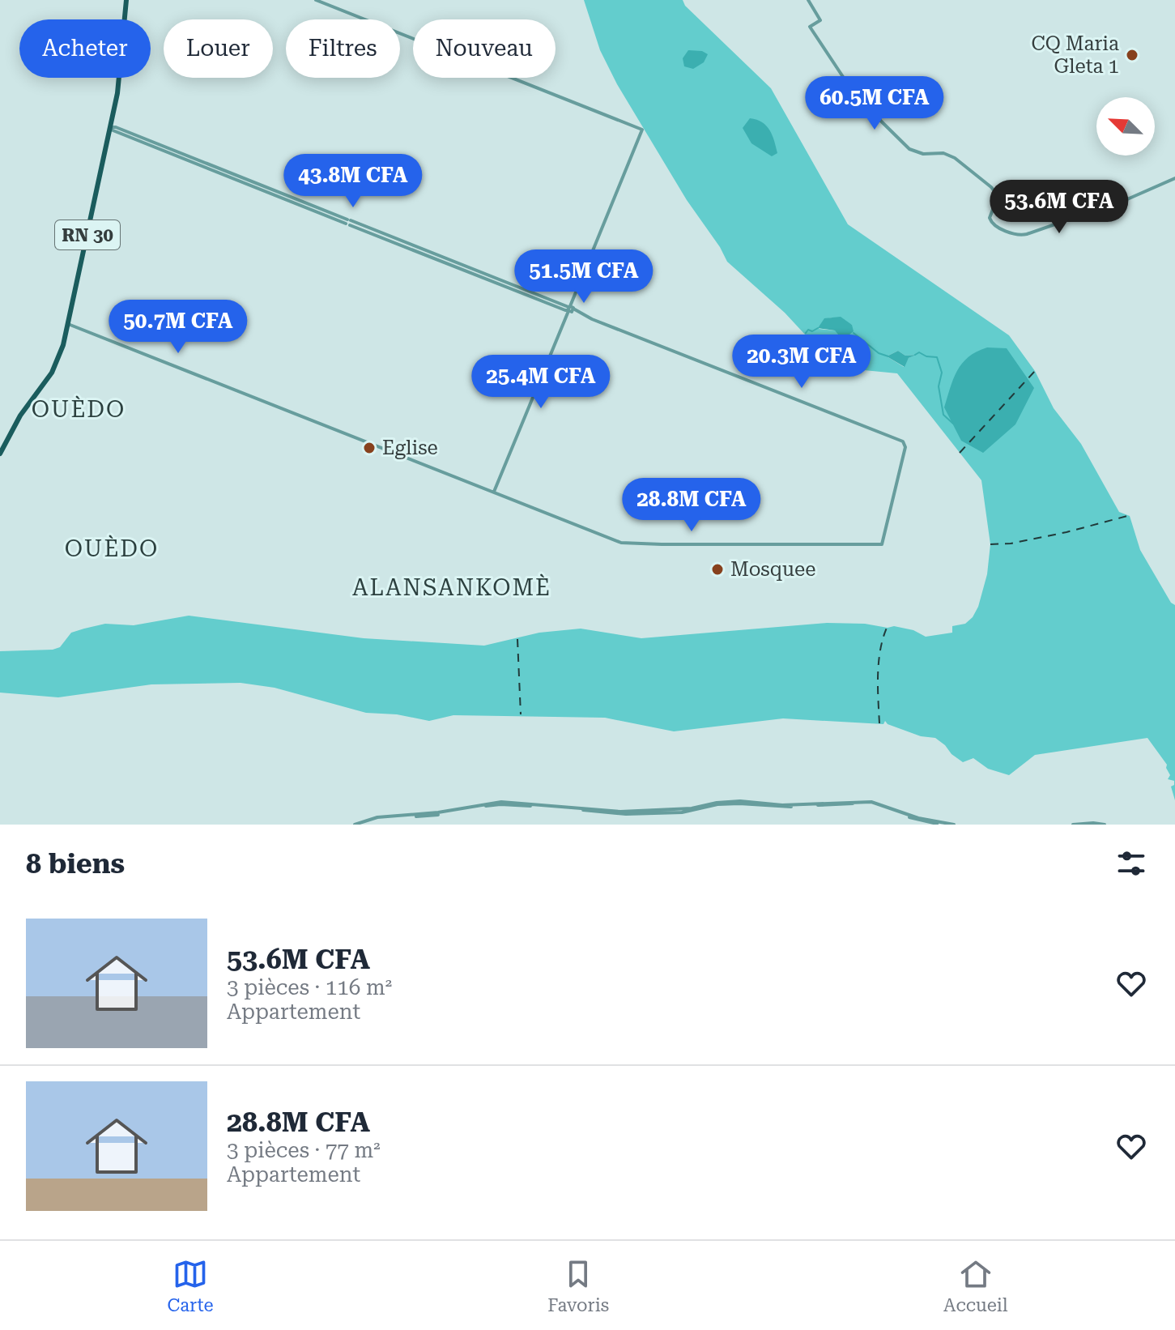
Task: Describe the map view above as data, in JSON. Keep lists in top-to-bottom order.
{
  "streets": {
    "main road": ["RN 30"]
  },
  "districts": ["OUÈDO", "OUÈDO", "ALANSANKOMÈ"],
  "places": ["CQ Maria Gleta 1", "Eglise", "Mosquee"],
  "north": "top left",
  "page": {
    "chip": [
      "Acheter",
      "Louer",
      "Filtres",
      "Nouveau"
    ],
    "price": [
      "60.5M CFA",
      "43.8M CFA",
      "53.6M CFA",
      "51.5M CFA",
      "50.7M CFA",
      "20.3M CFA",
      "25.4M CFA",
      "28.8M CFA"
    ],
    "heading": "8 biens",
    "list": [
      {
        "name": "53.6M CFA",
        "note": "3 pièces · 116 m² · Appartement"
      },
      {
        "name": "28.8M CFA",
        "note": "3 pièces · 77 m² · Appartement"
      }
    ],
    "tabs": ["Carte", "Favoris", "Accueil"]
  }
}
